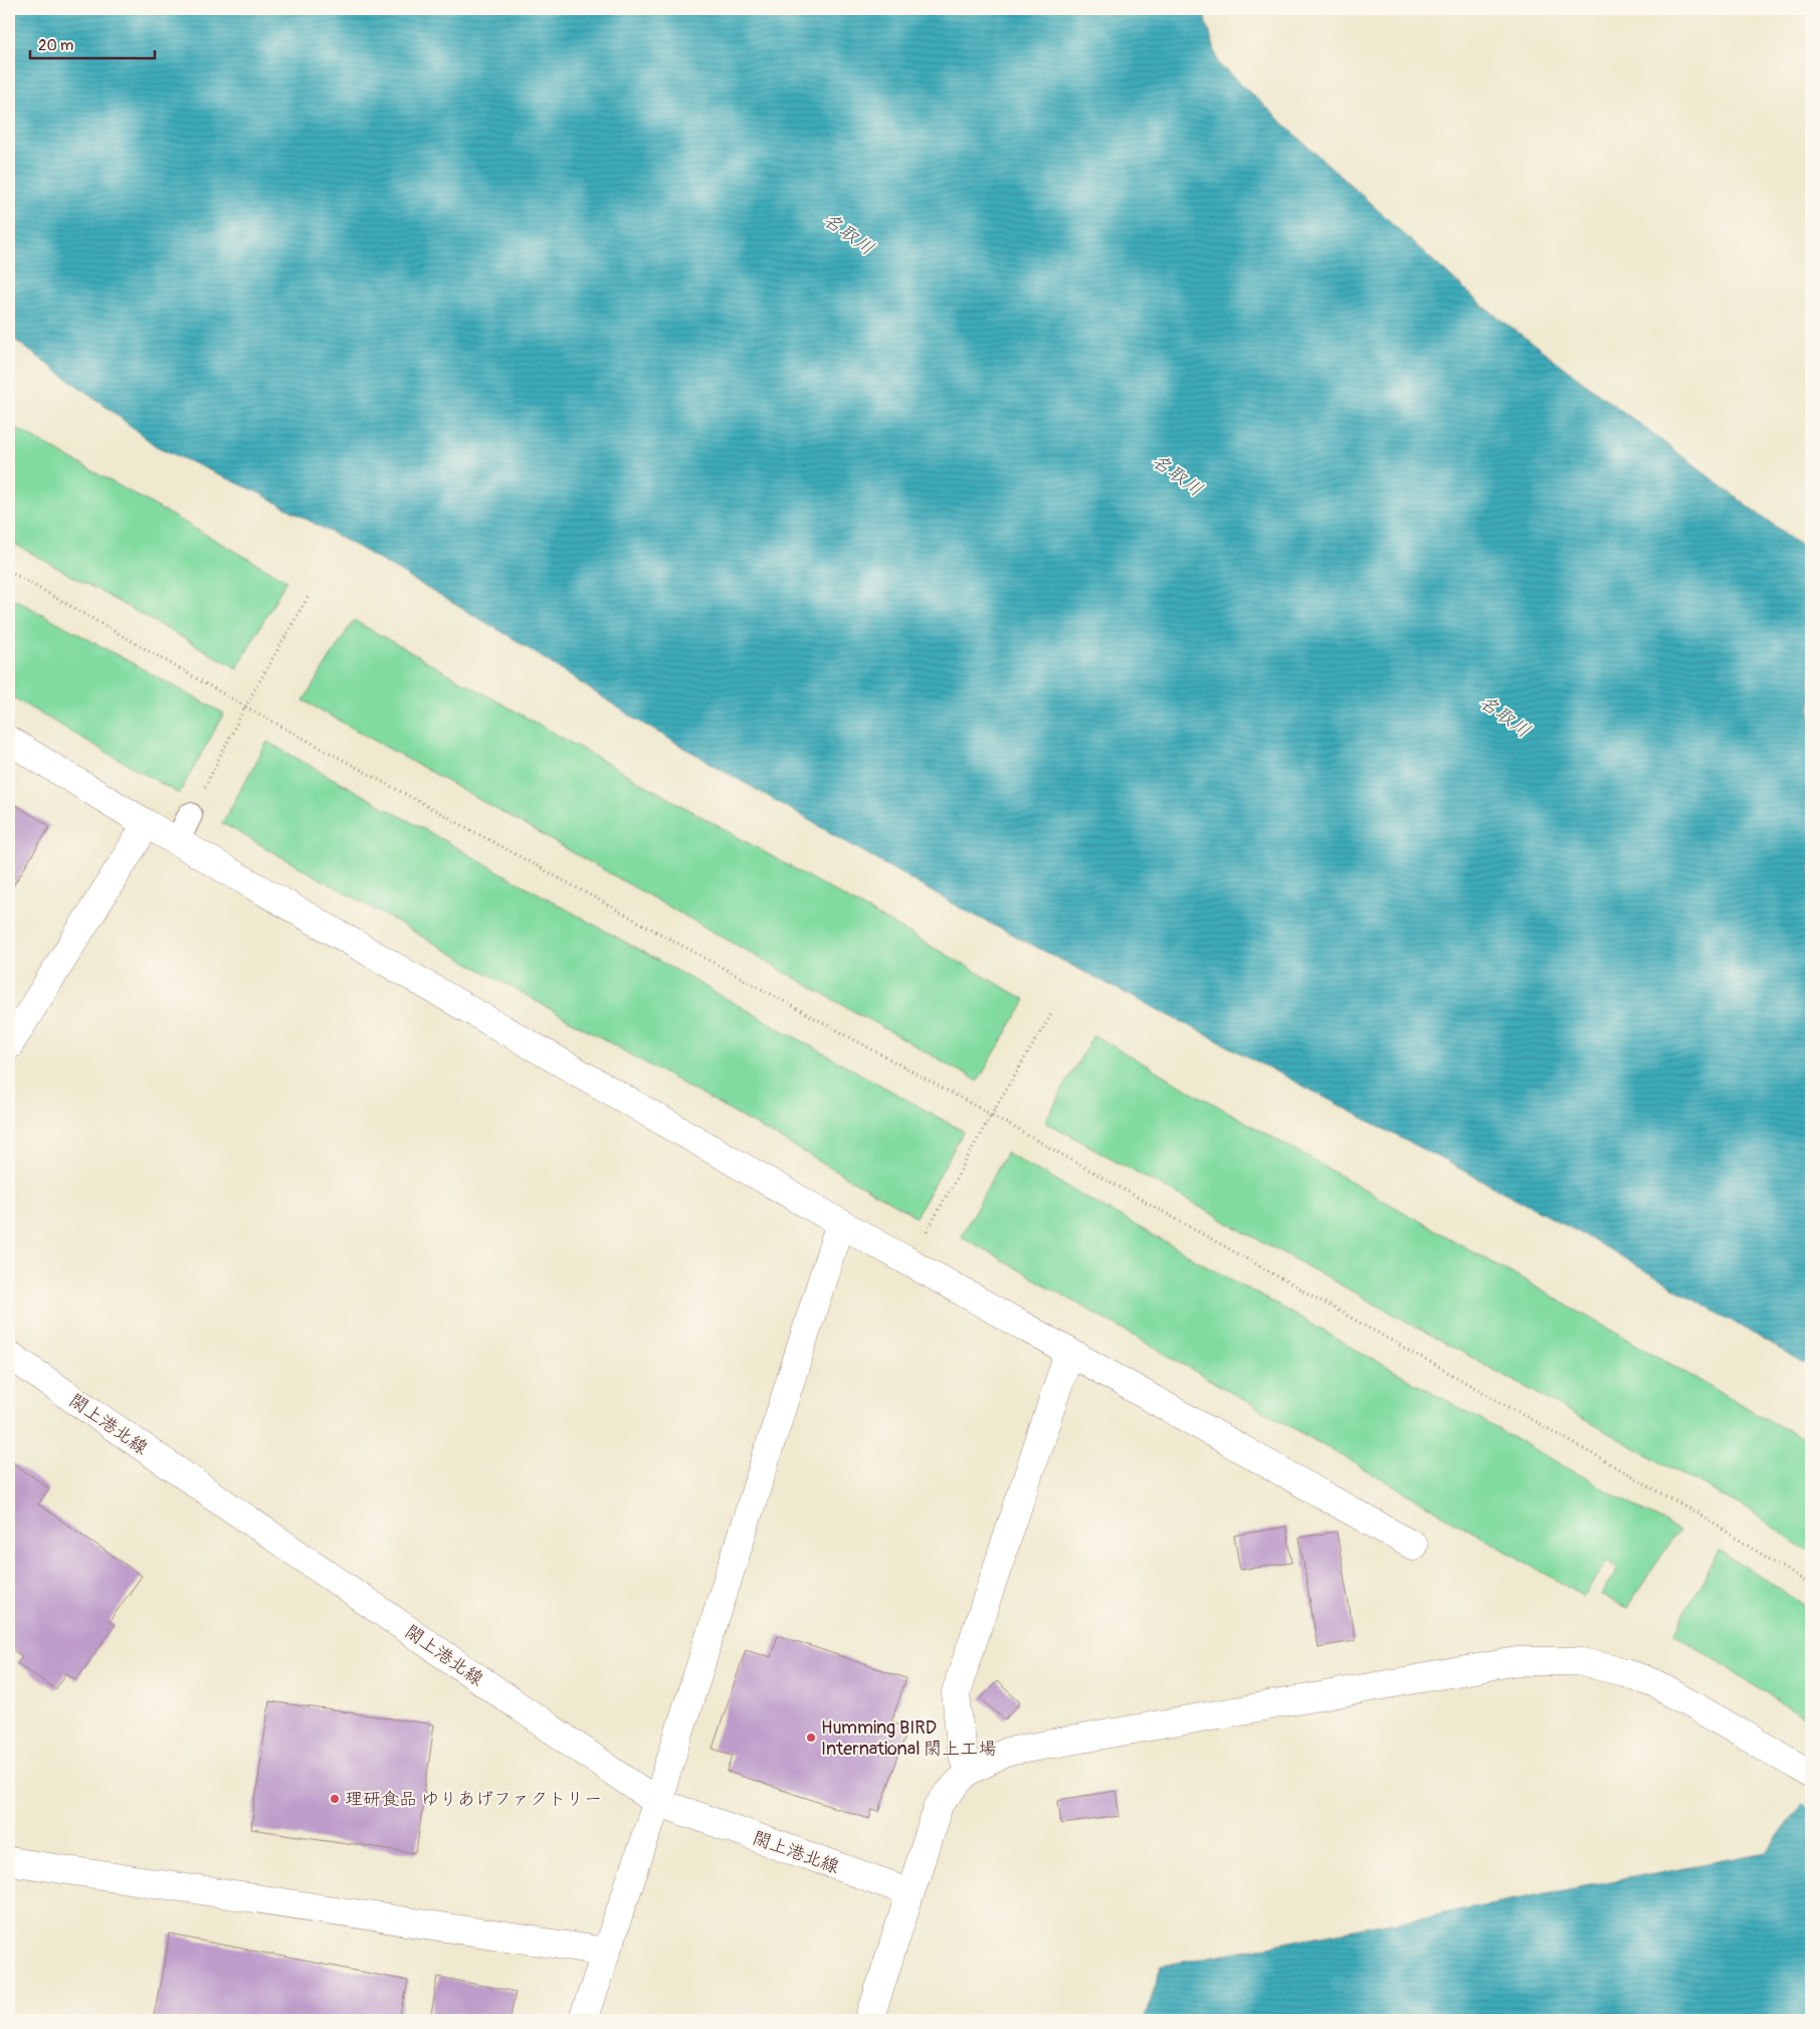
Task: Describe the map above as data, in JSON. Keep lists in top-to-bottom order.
{
  "streets": {
    "street": ["閖上港北線"]
  },
  "water": ["名取川"],
  "places": ["Humming BIRD International 閖上工場", "理研食品 ゆりあげファクトリー"],
  "scale_bar": "20 m"
}
